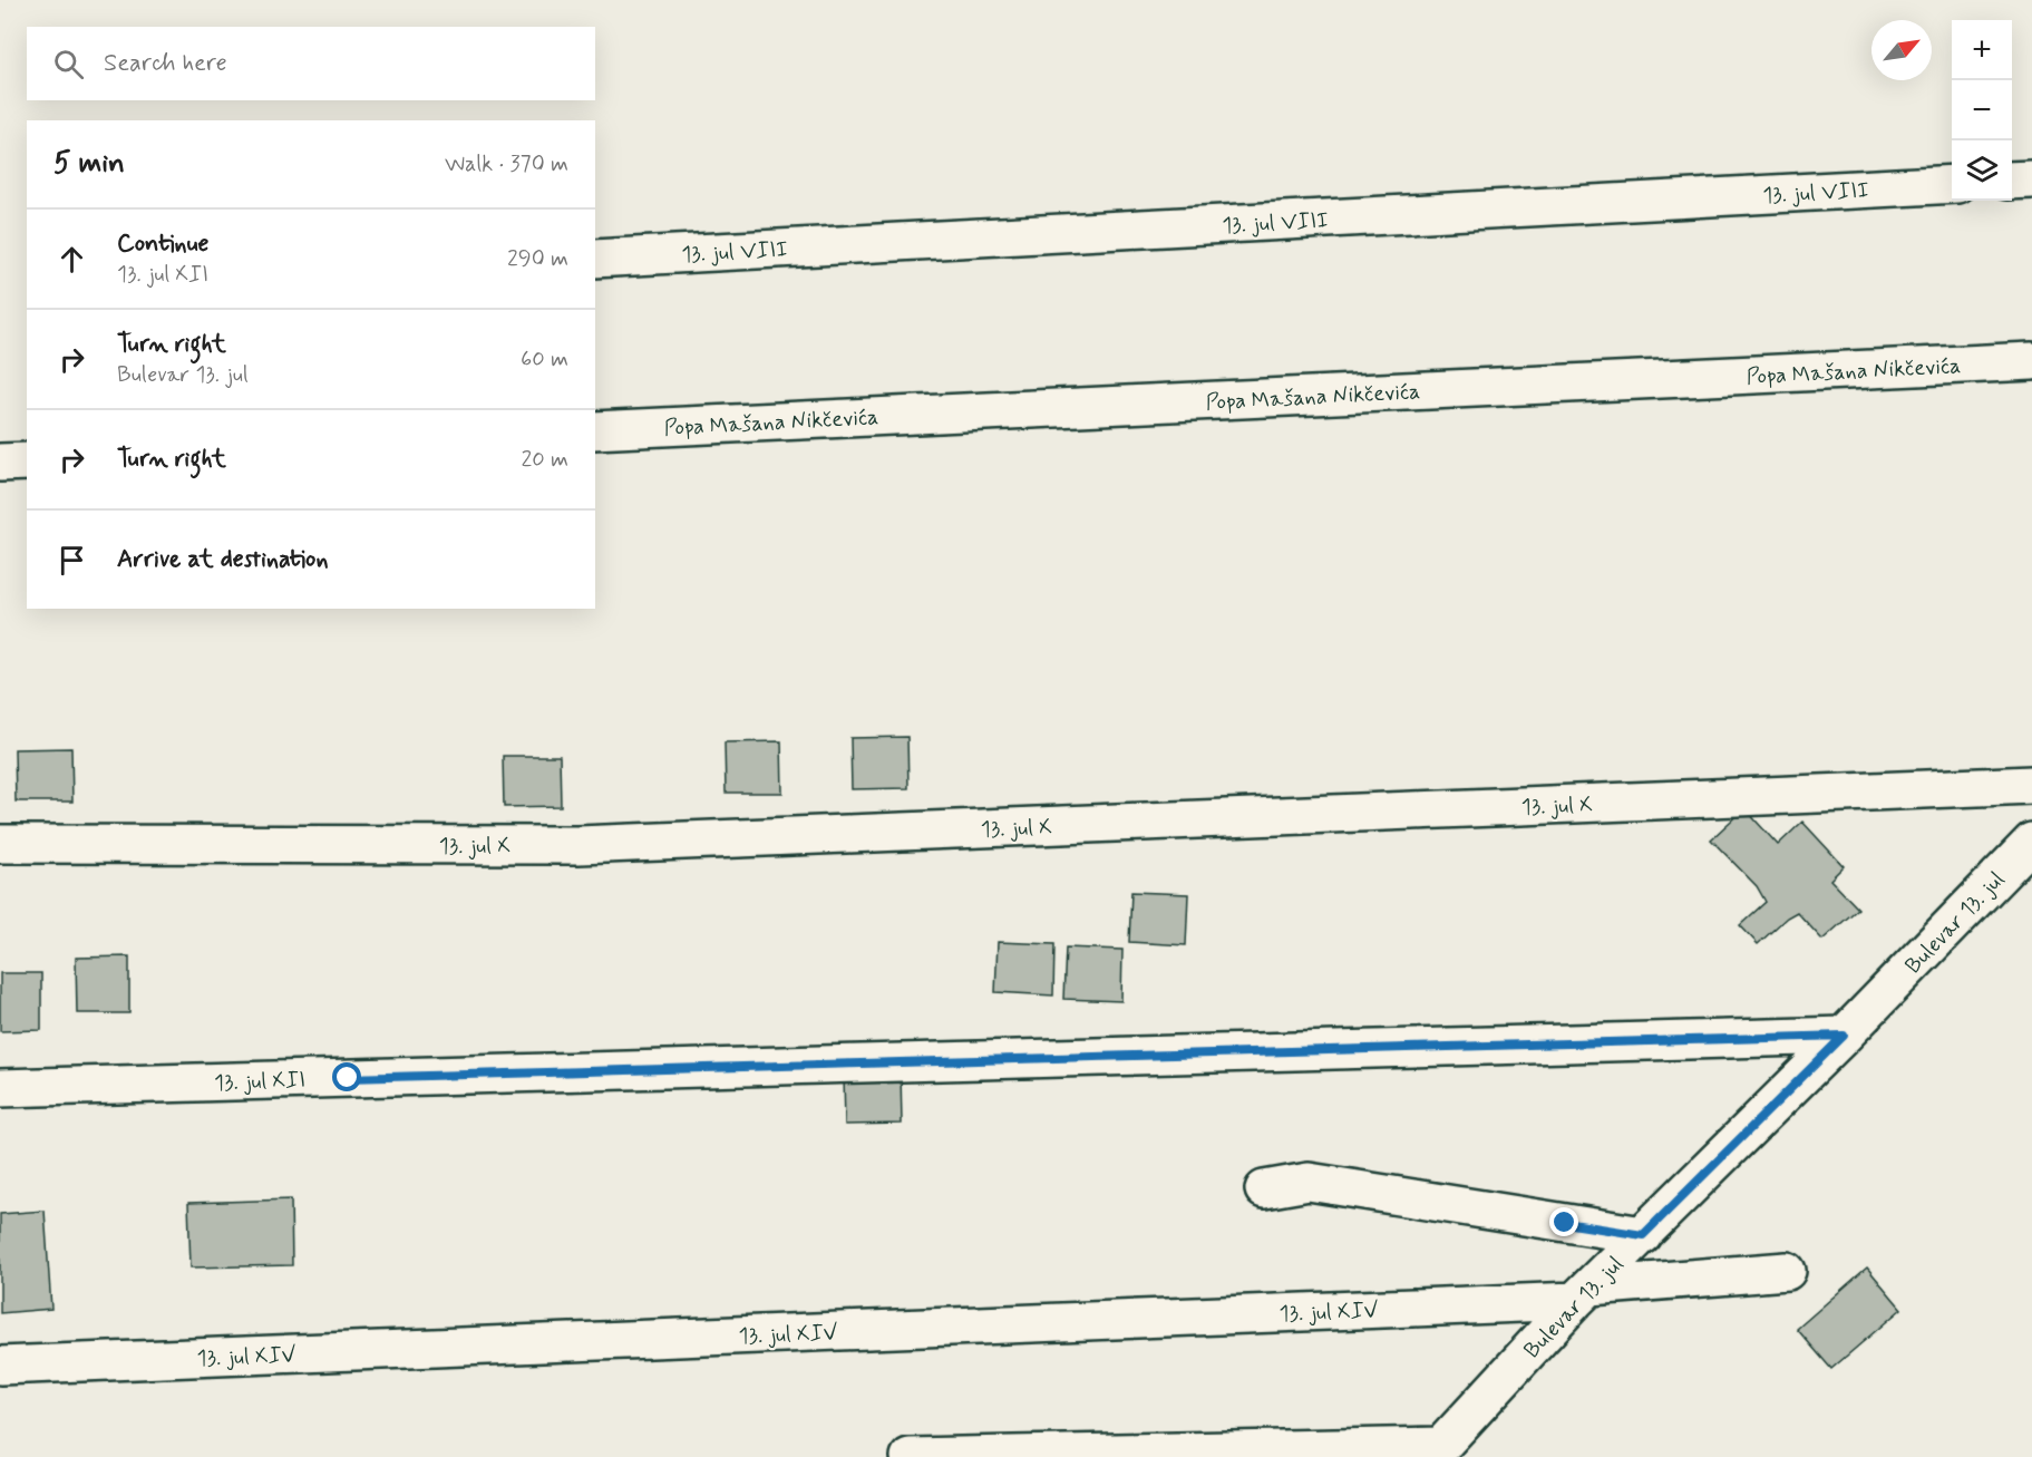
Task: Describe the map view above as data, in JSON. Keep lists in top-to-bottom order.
{
  "streets": {
    "street": [
      "13. jul VIII",
      "Popa Mašana Nikčevića",
      "13. jul X",
      "Bulevar 13. jul",
      "13. jul XII",
      "13. jul XIV"
    ]
  },
  "crossings": [
    ["Bulevar 13. jul", "13. jul XII"],
    ["Bulevar 13. jul", "13. jul XIV"]
  ],
  "north": "top right",
  "page": {
    "map_buttons": ["+", "−"],
    "search": "Search here",
    "heading": ["5 min", "Walk · 370 m"],
    "list": [
      ["Continue", "13. jul XII", "290 m"],
      ["Turn right", "Bulevar 13. jul", "60 m"],
      ["Turn right", "20 m"],
      "Arrive at destination"
    ]
  }
}
